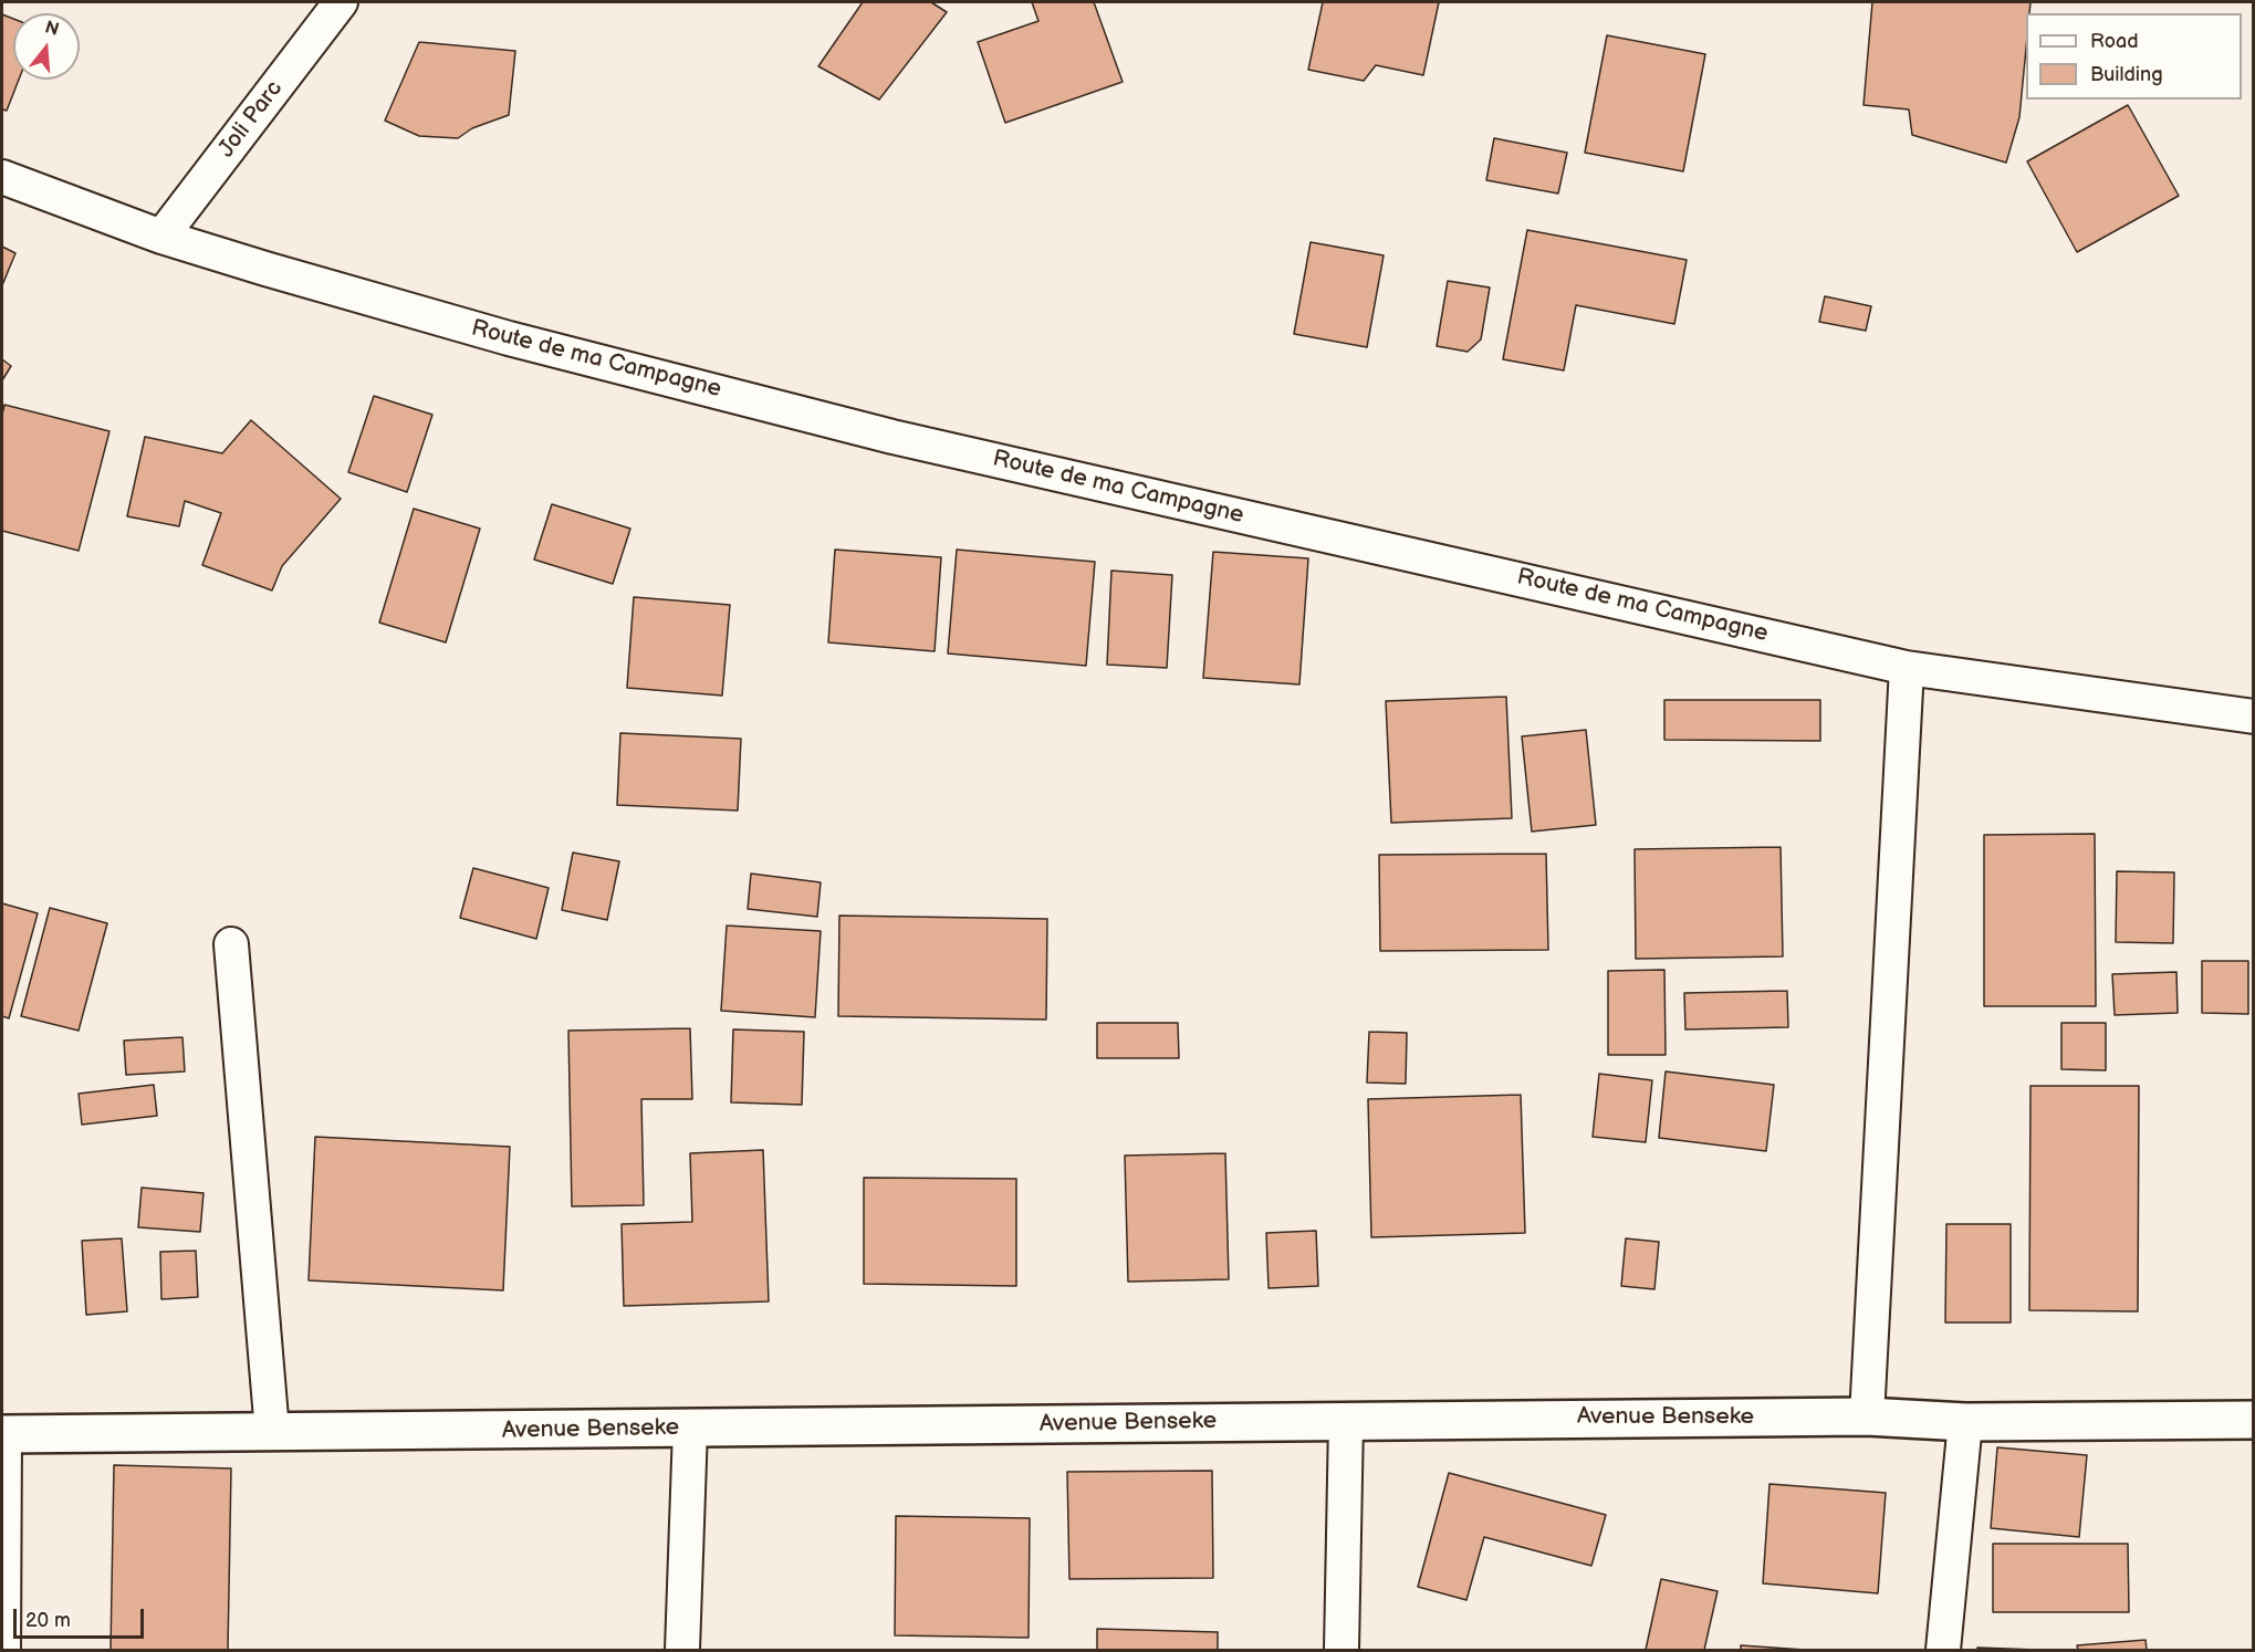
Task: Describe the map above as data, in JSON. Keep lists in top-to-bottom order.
{
  "streets": {
    "street": ["Joli Parc", "Route de ma Campagne", "Avenue Benseke"]
  },
  "crossings": [
    ["Joli Parc", "Route de ma Campagne"]
  ],
  "legend": ["Road", "Building"],
  "scale_bar": "20 m",
  "north": "top"
}
